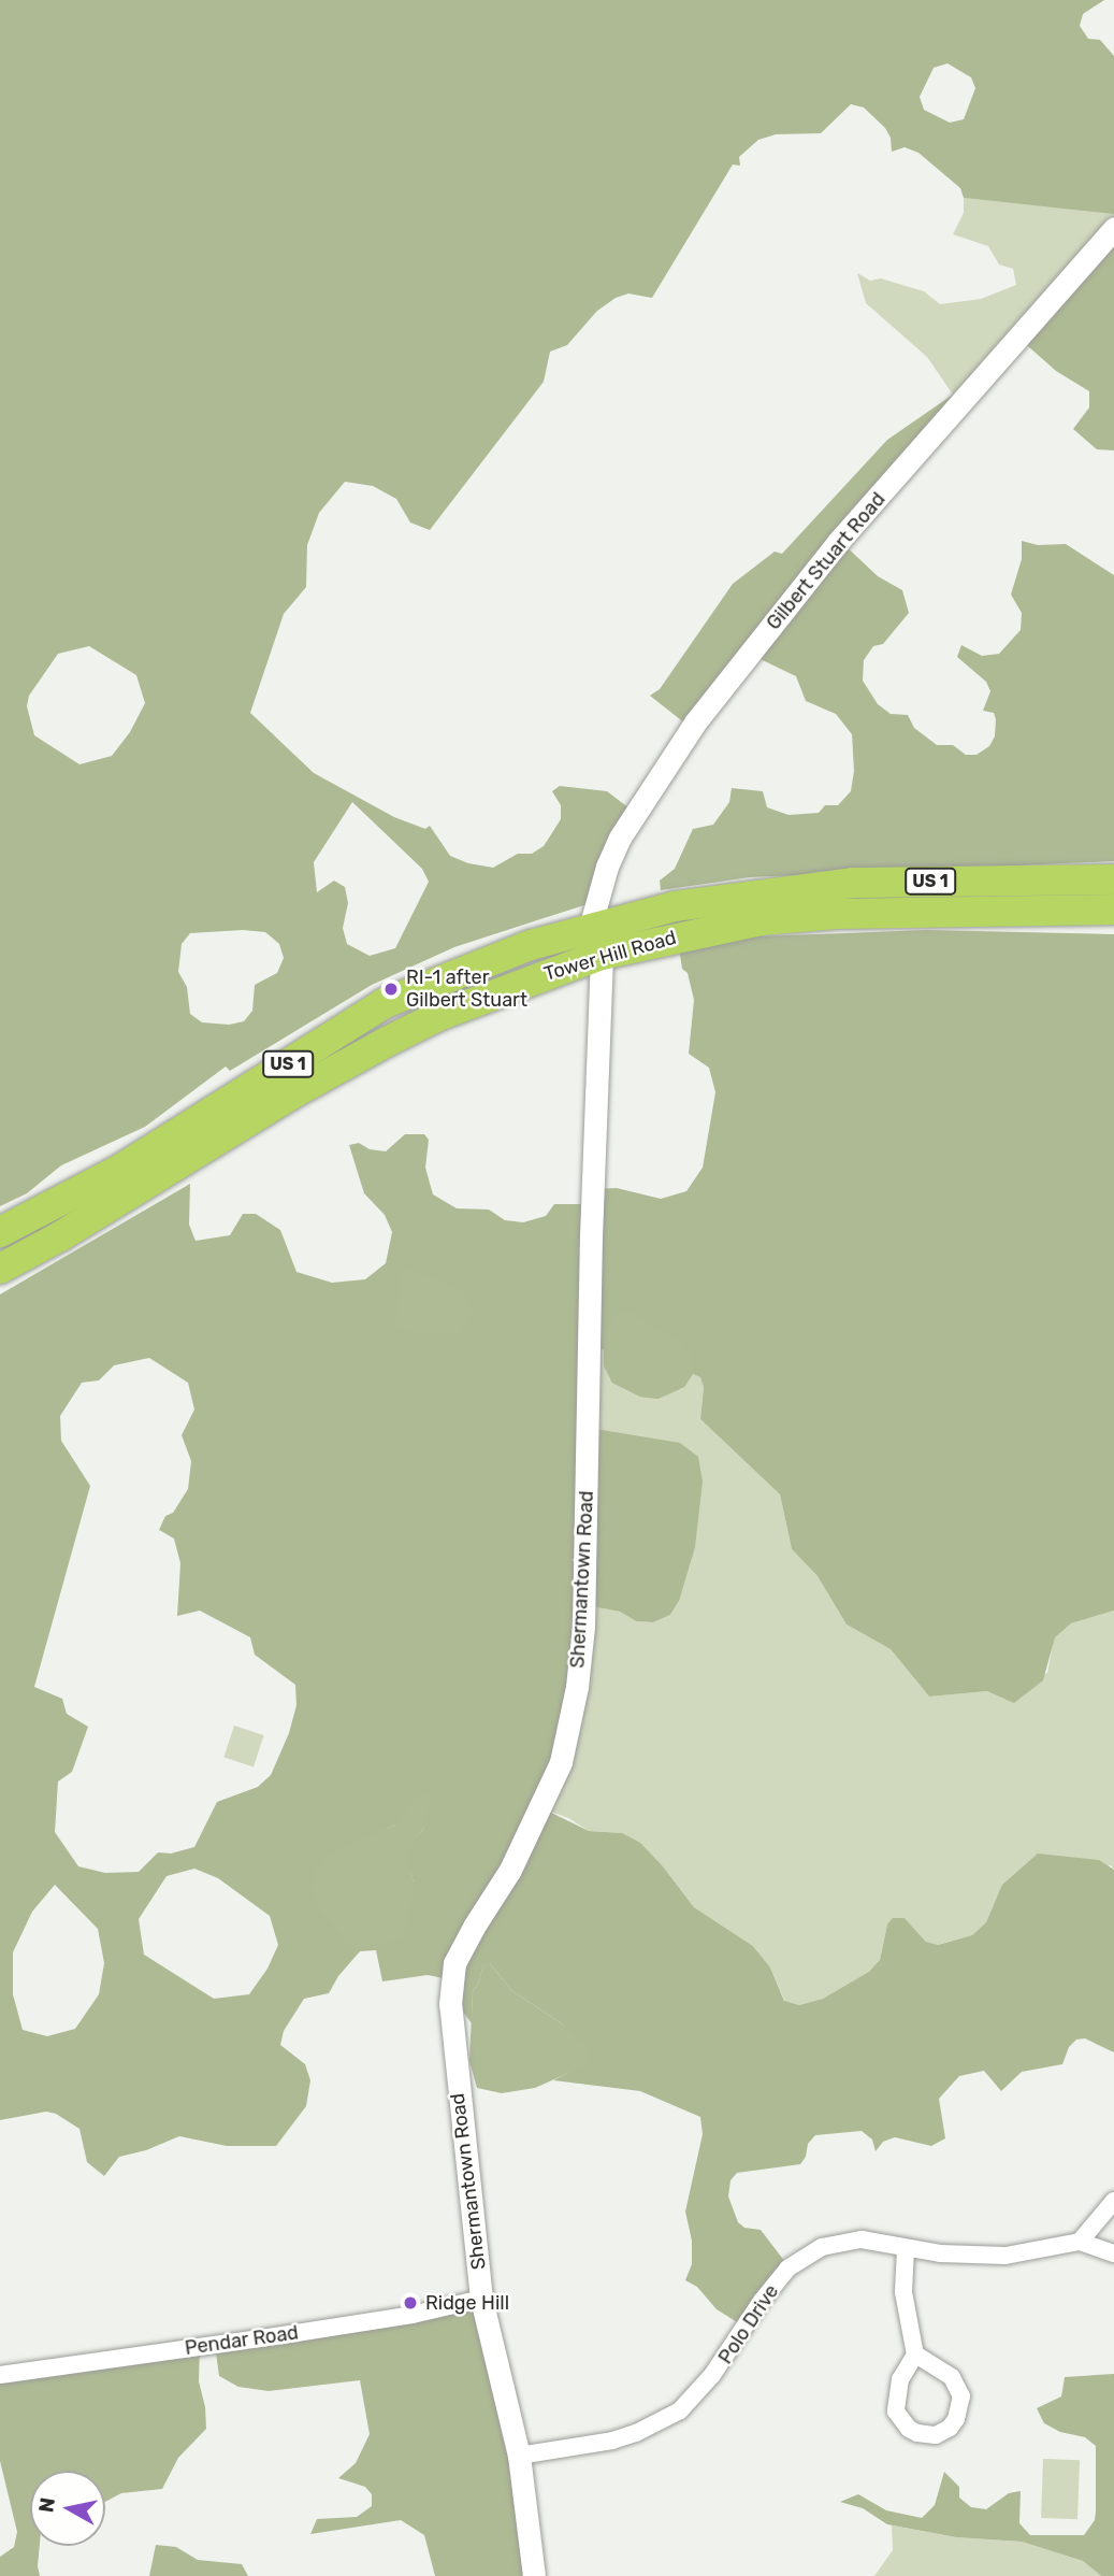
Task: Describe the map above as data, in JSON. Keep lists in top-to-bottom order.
{
  "streets": {
    "highway": ["US 1", "Tower Hill Road"],
    "street": [
      "Gilbert Stuart Road",
      "Shermantown Road",
      "Polo Drive",
      "Pendar Road"
    ]
  },
  "crossings": [
    ["Gilbert Stuart Road", "Tower Hill Road"],
    ["Gilbert Stuart Road", "Shermantown Road"],
    ["Tower Hill Road", "Shermantown Road"],
    ["Shermantown Road", "Polo Drive"],
    ["Shermantown Road", "Pendar Road"]
  ],
  "places": ["RI-1 after Gilbert Stuart", "Ridge Hill"],
  "north": "left"
}
